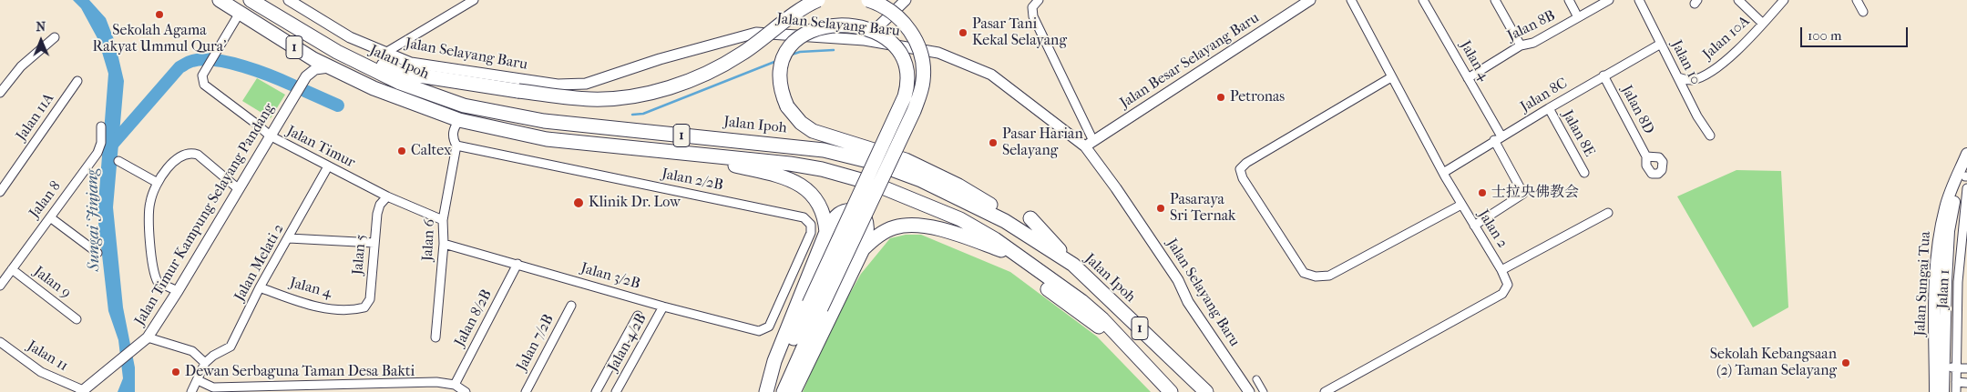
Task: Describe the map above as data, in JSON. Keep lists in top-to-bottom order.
{
  "streets": {
    "highway": ["1", "Jalan Ipoh"],
    "main road": ["Jalan Sungai Tua"],
    "street": [
      "Jalan Selayang Baru",
      "Jalan 8B",
      "Jalan 10A",
      "Jalan Besar Selayang Baru",
      "Jalan 4",
      "Jalan 10",
      "Jalan 8C",
      "Jalan 8D",
      "Jalan 11A",
      "Jalan 8E",
      "Jalan Timur",
      "Jalan 2/2B",
      "Jalan 8",
      "Jalan Timur Kampung Selayang Pandang",
      "Jalan 2",
      "Jalan 6",
      "Jalan 5",
      "Jalan Melati 2",
      "Jalan 3/2B",
      "Jalan 9",
      "Jalan 1",
      "Jalan 8/2B",
      "Jalan 7/2B",
      "Jalan 4/2B",
      "Jalan 11"
    ]
  },
  "crossings": [
    ["Jalan Selayang Baru", "Jalan Besar Selayang Baru"],
    ["Jalan 8B", "Jalan 4"],
    ["Jalan 10A", "Jalan 10"],
    ["Jalan 4", "Jalan 8C"],
    ["Jalan 4", "Jalan 2"],
    ["Jalan 4", "Jalan 5"],
    ["Jalan 4", "Jalan Melati 2"],
    ["Jalan Ipoh", "Jalan Timur"],
    ["Jalan Ipoh", "Jalan 6"],
    ["Jalan 10", "Jalan 8C"],
    ["Jalan 8C", "Jalan 8D"],
    ["Jalan 8C", "Jalan 8E"],
    ["Jalan 8C", "Jalan 2"],
    ["Jalan Timur", "Jalan Timur Kampung Selayang Pandang"],
    ["Jalan Timur", "Jalan 6"],
    ["Jalan Timur", "Jalan 5"],
    ["Jalan Timur", "Jalan Melati 2"],
    ["Jalan 2/2B", "Jalan 6"],
    ["Jalan 2/2B", "Jalan 3/2B"],
    ["Jalan 8", "Jalan 9"],
    ["Jalan Timur Kampung Selayang Pandang", "Jalan 11"],
    ["Jalan 6", "Jalan 3/2B"],
    ["Jalan 3/2B", "Jalan 8/2B"],
    ["Jalan 3/2B", "Jalan 4/2B"]
  ],
  "water": ["Sungai Jinjang"],
  "places": [
    "Sekolah Agama Rakyat Ummul Qura'",
    "Pasar Tani Kekal Selayang",
    "Petronas",
    "Pasar Harian Selayang",
    "Caltex",
    "士拉央佛教会",
    "Klinik Dr. Low",
    "Pasaraya Sri Ternak",
    "Sekolah Kebangsaan (2) Taman Selayang",
    "Dewan Serbaguna Taman Desa Bakti"
  ],
  "scale_bar": "100 m",
  "north": "top"
}
